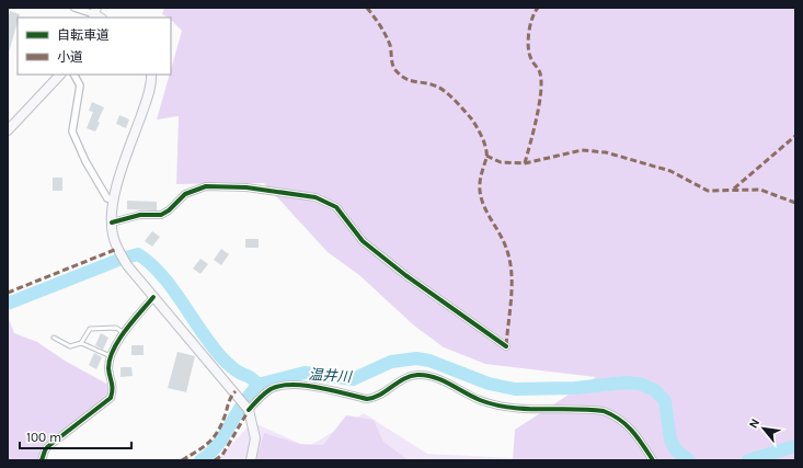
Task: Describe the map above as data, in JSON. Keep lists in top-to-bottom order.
{
  "water": ["温井川"],
  "legend": ["自転車道", "小道"],
  "scale_bar": "100 m",
  "north": "top left"
}
